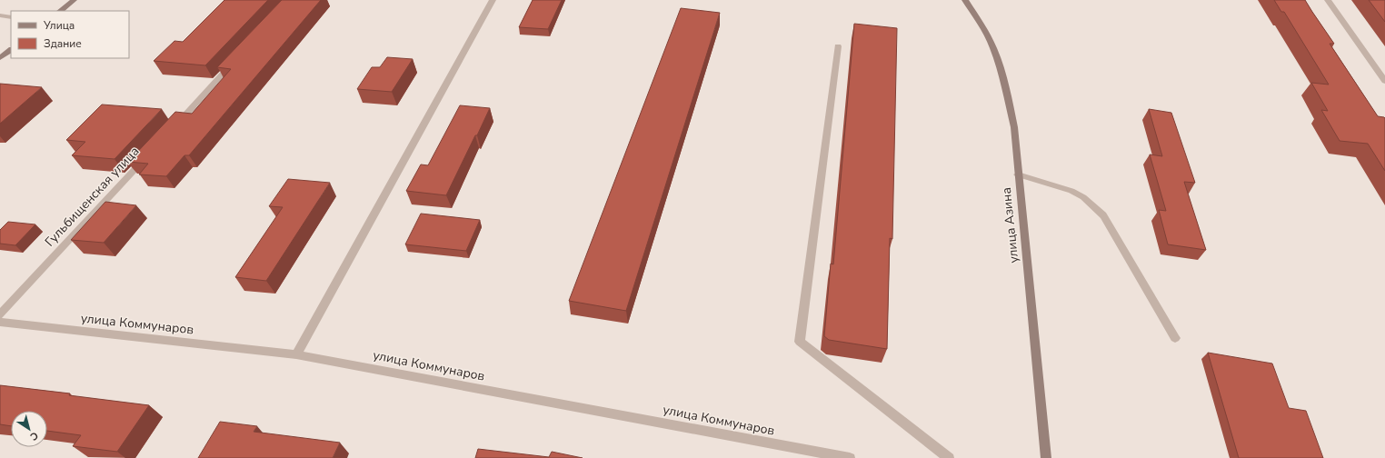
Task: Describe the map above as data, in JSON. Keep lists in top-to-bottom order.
{
  "streets": {
    "main road": ["улица Азина"],
    "street": ["Гульбищенская улица", "улица Коммунаров"]
  },
  "legend": ["Улица", "Здание"],
  "north": "bottom right"
}
